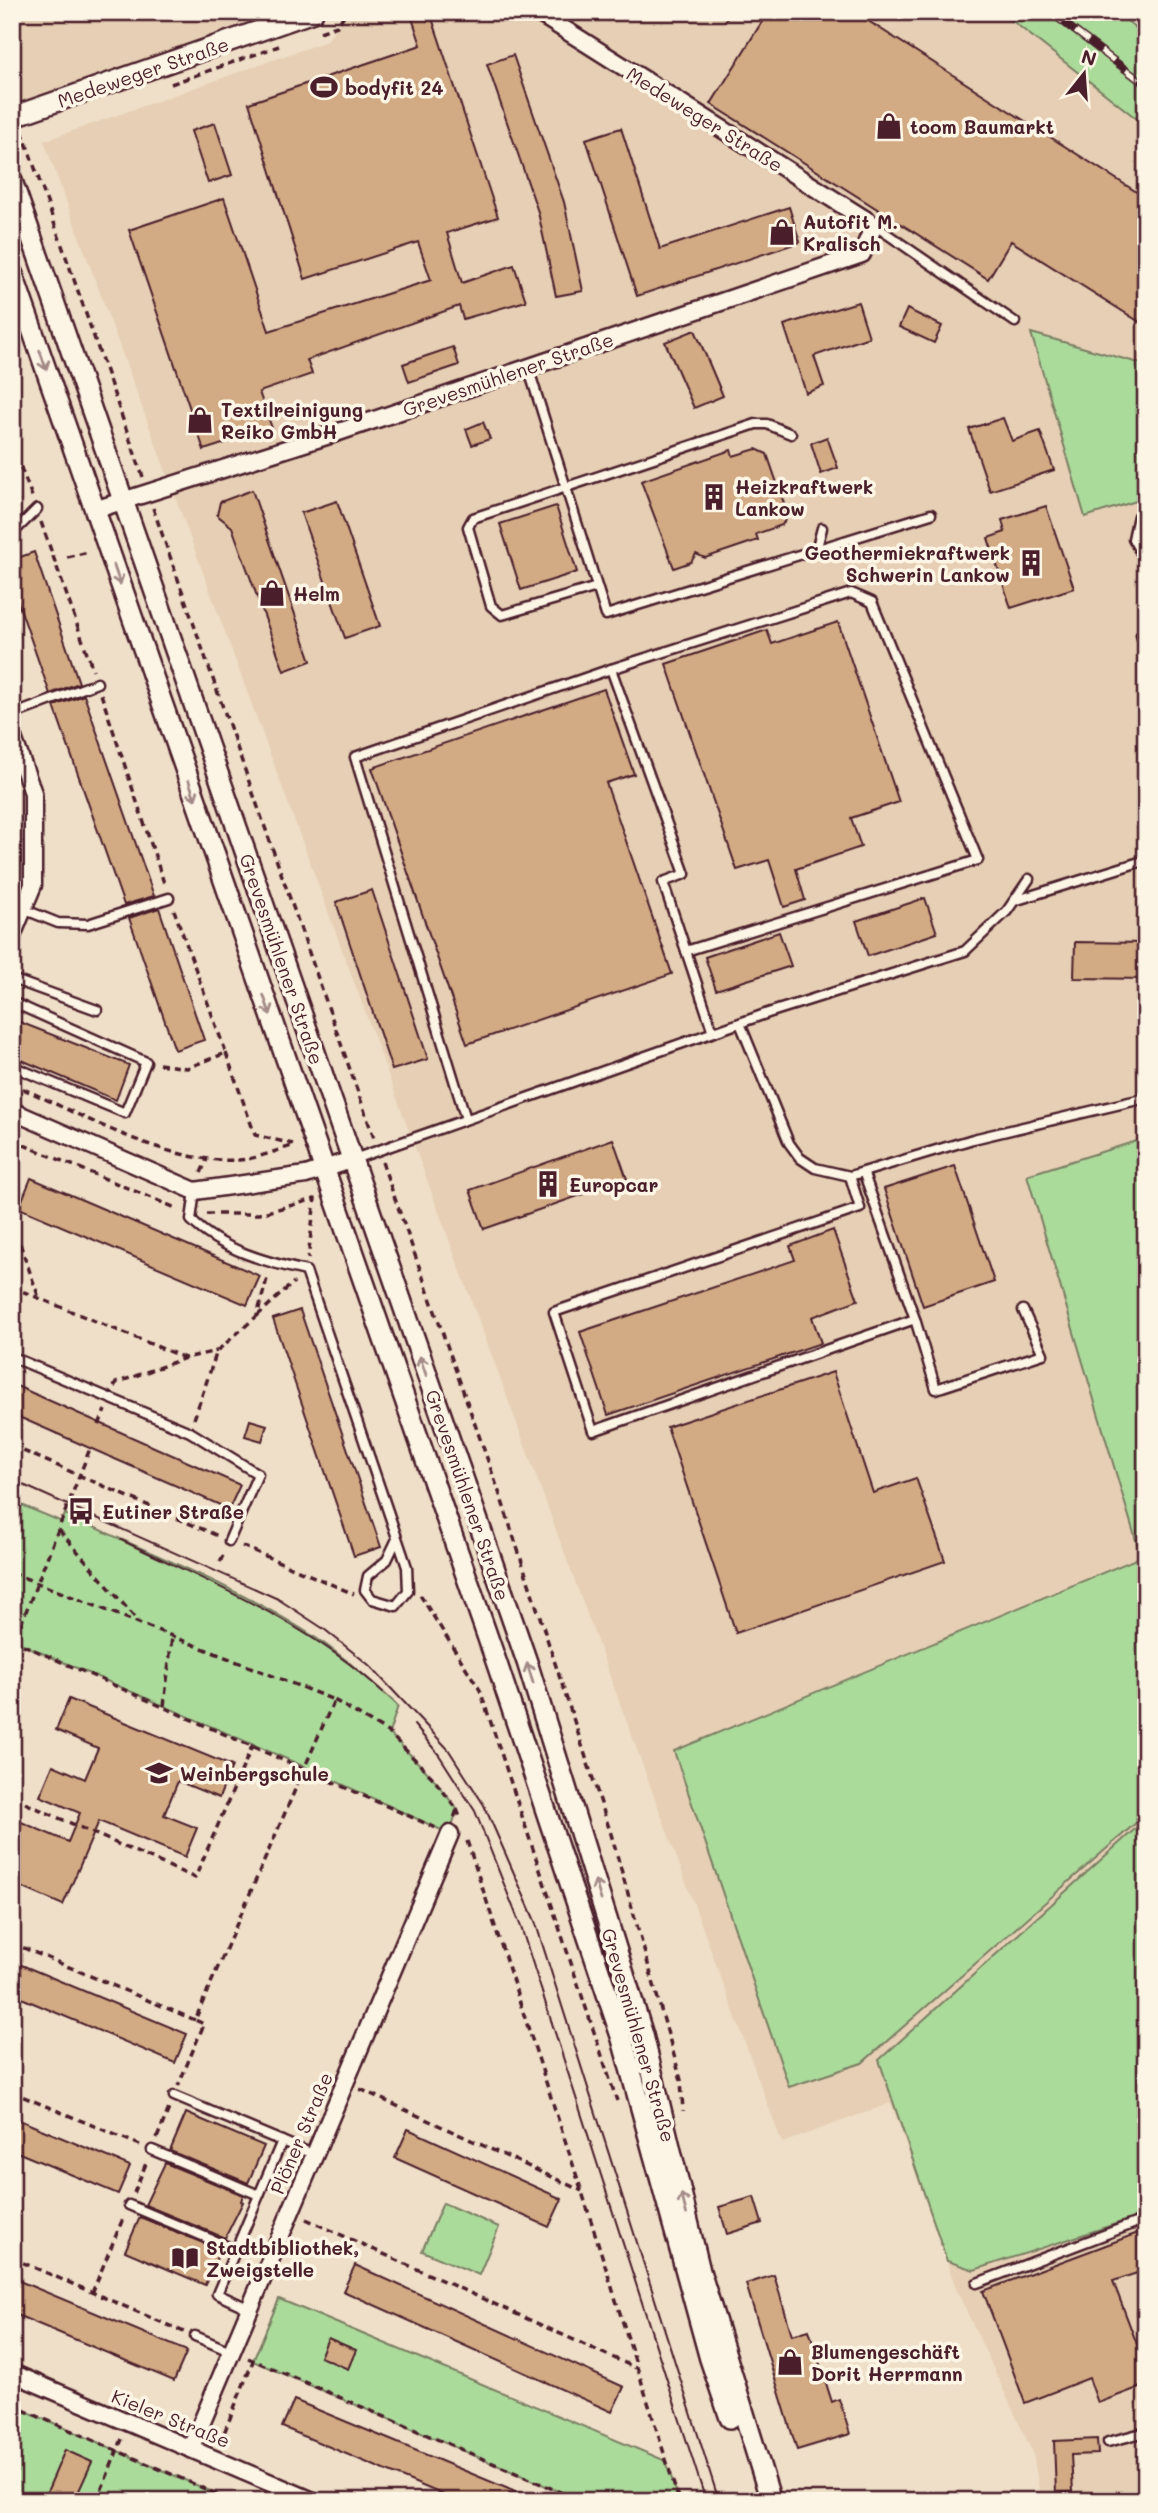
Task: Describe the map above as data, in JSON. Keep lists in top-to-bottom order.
{
  "streets": {
    "street": [
      "Medeweger Straße",
      "Grevesmühlener Straße",
      "Plöner Straße",
      "Kieler Straße"
    ]
  },
  "crossings": [
    ["Medeweger Straße", "Grevesmühlener Straße"],
    ["Plöner Straße", "Kieler Straße"]
  ],
  "places": {
    "sports": ["bodyfit 24"],
    "shop": [
      "toom Baumarkt",
      "Autofit M. Kralisch",
      "Textilreinigung Reiko GmbH",
      "Helm",
      "Blumengeschäft Dorit Herrmann"
    ],
    "building": ["Heizkraftwerk Lankow", "Geothermiekraftwerk Schwerin Lankow", "Europcar"],
    "bus stop": ["Eutiner Straße"],
    "school or university": ["Weinbergschule"],
    "library": ["Stadtbibliothek, Zweigstelle"]
  },
  "north": "top"
}
